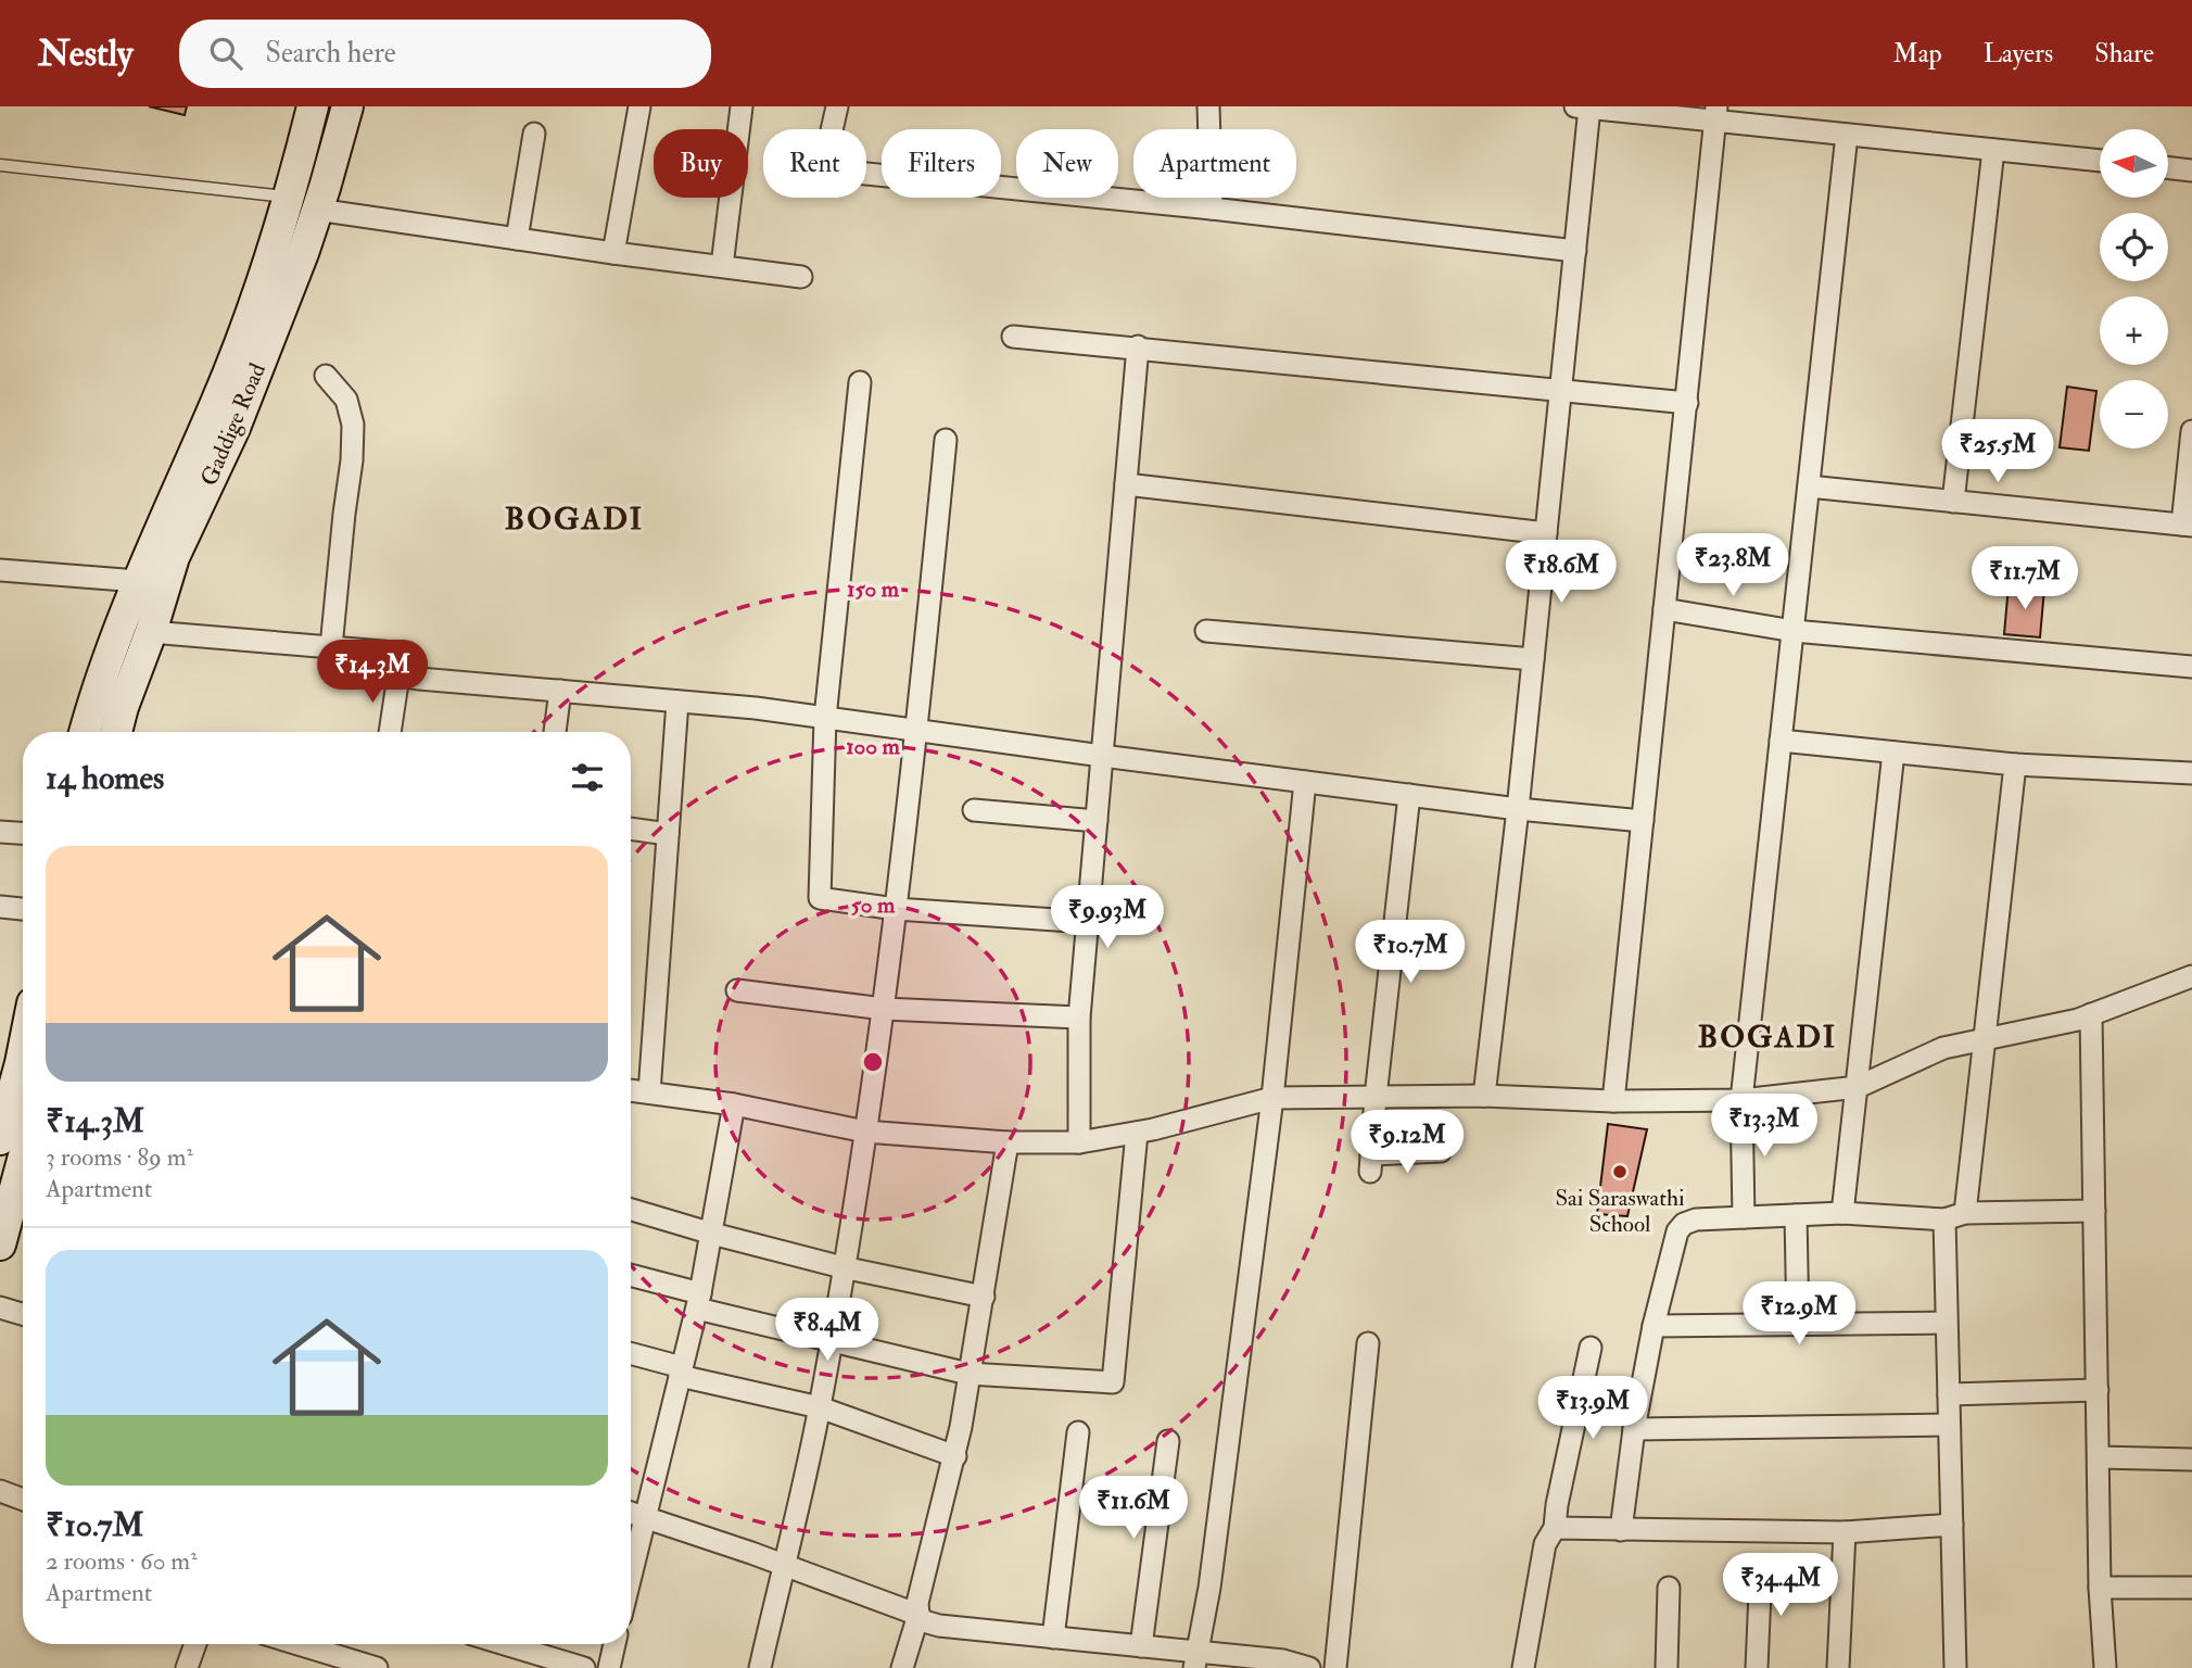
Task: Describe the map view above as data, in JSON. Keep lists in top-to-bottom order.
{
  "streets": {
    "main road": ["Gaddige Road"]
  },
  "districts": ["BOGADI", "BOGADI"],
  "places": ["Sai Saraswathi School"],
  "north": "left",
  "page": {
    "header": "Nestly",
    "search": "Search here",
    "nav": ["Map", "Layers", "Share"],
    "map_buttons": ["+", "−"],
    "chip": [
      "Buy",
      "Rent",
      "Filters",
      "New",
      "Apartment"
    ],
    "price": [
      "₹25.5M",
      "₹23.8M",
      "₹18.6M",
      "₹11.7M",
      "₹14.3M",
      "₹9.93M",
      "₹10.7M",
      "₹13.3M",
      "₹9.12M",
      "₹12.9M",
      "₹8.4M",
      "₹13.9M",
      "₹11.6M",
      "₹34.4M"
    ],
    "heading": "14 homes",
    "list": [
      {
        "name": "₹14.3M",
        "note": "3 rooms · 89 m² · Apartment"
      },
      {
        "name": "₹10.7M",
        "note": "2 rooms · 60 m² · Apartment"
      }
    ]
  },
  "rings": ["150 m", "100 m", "50 m"]
}
